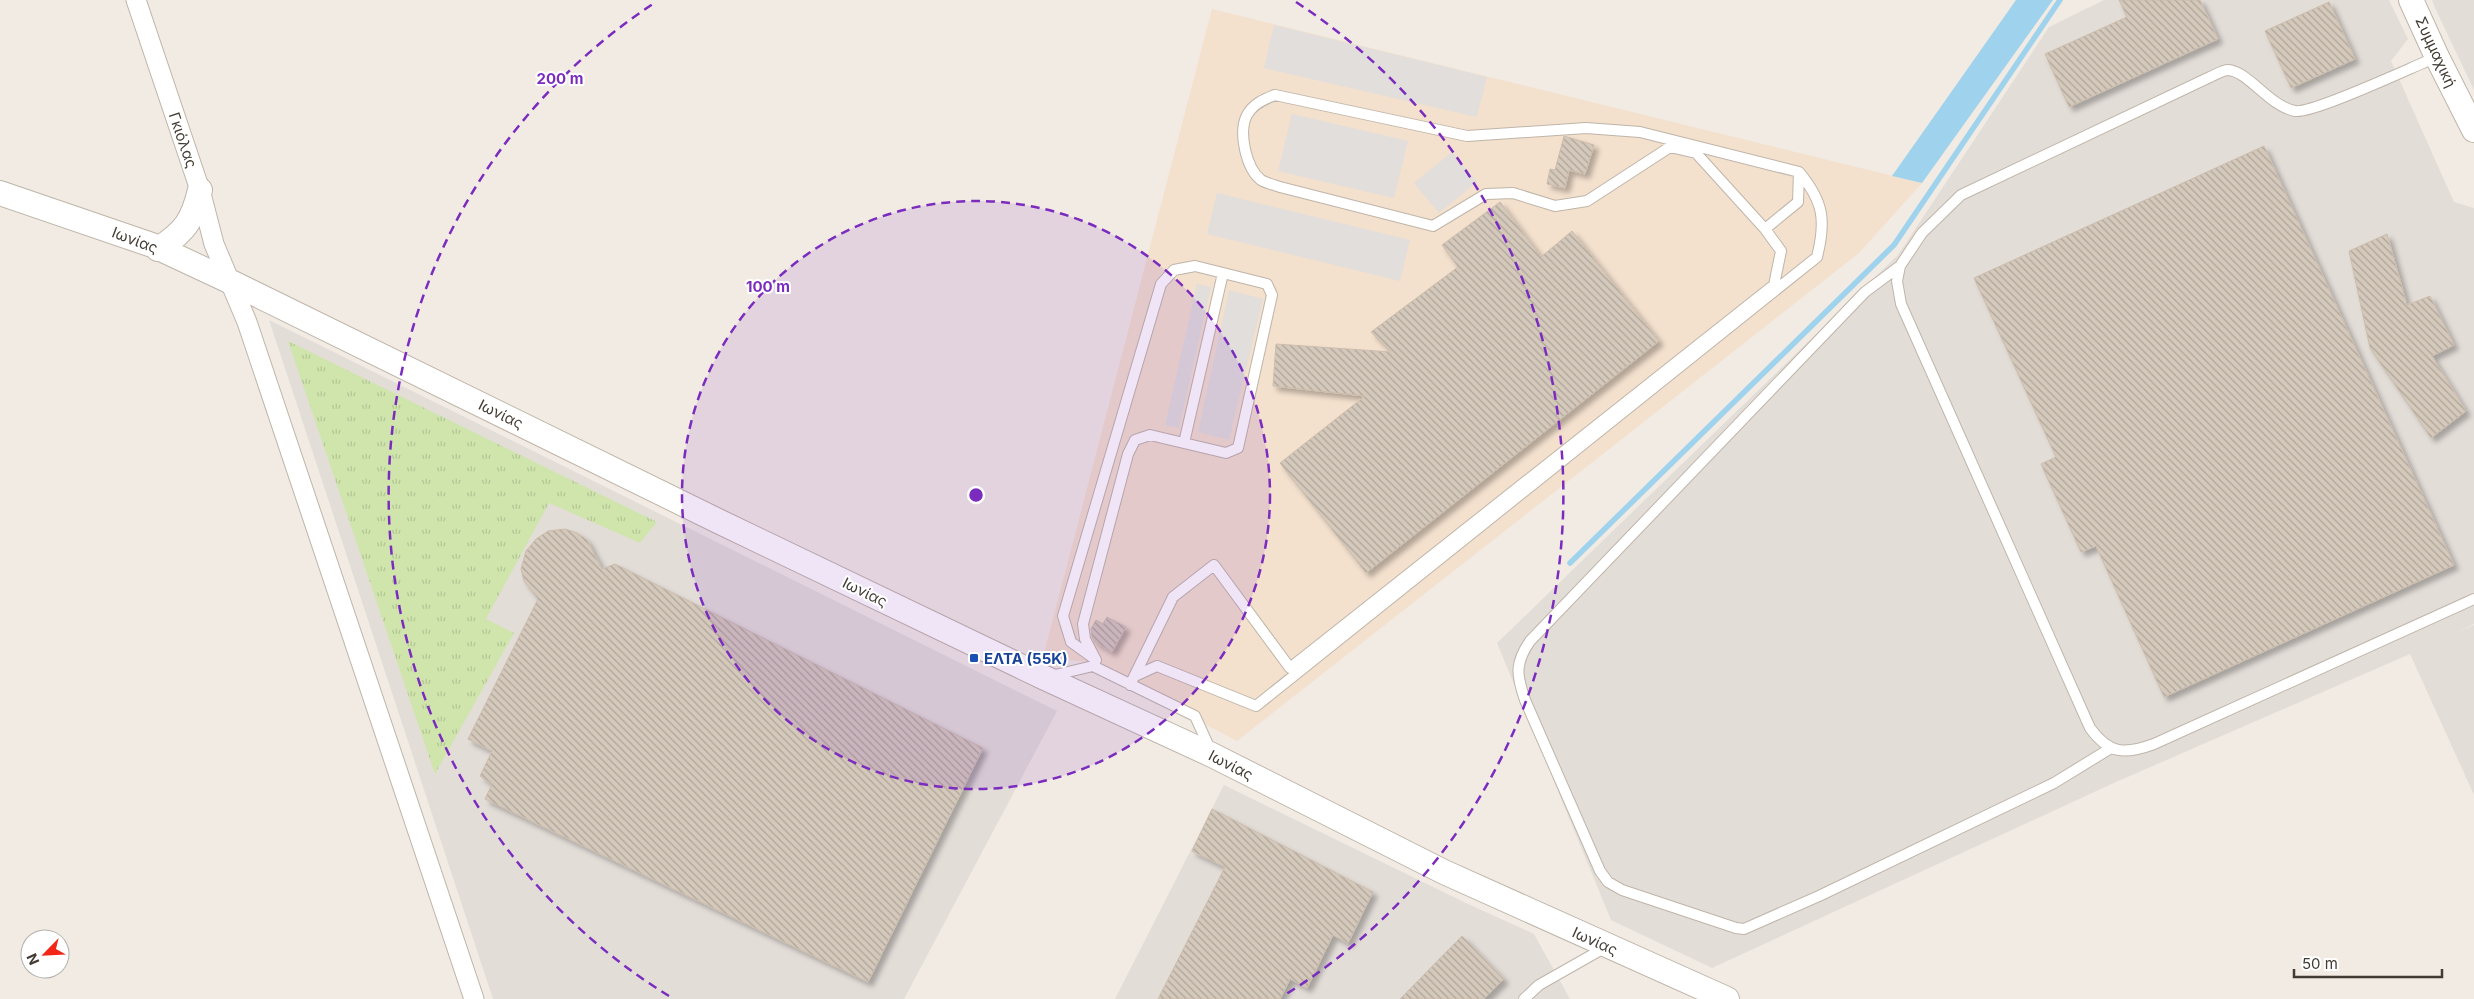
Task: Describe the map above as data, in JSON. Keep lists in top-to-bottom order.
{
  "streets": {
    "street": ["Συμμαχική", "Γκιόλας", "Ιωνίας"]
  },
  "crossings": [
    ["Γκιόλας", "Ιωνίας"]
  ],
  "places": {
    "transit": ["ΕΛΤΑ (55Κ)"]
  },
  "scale_bar": "50 m",
  "north": "bottom left",
  "rings": ["200 m", "100 m"]
}
